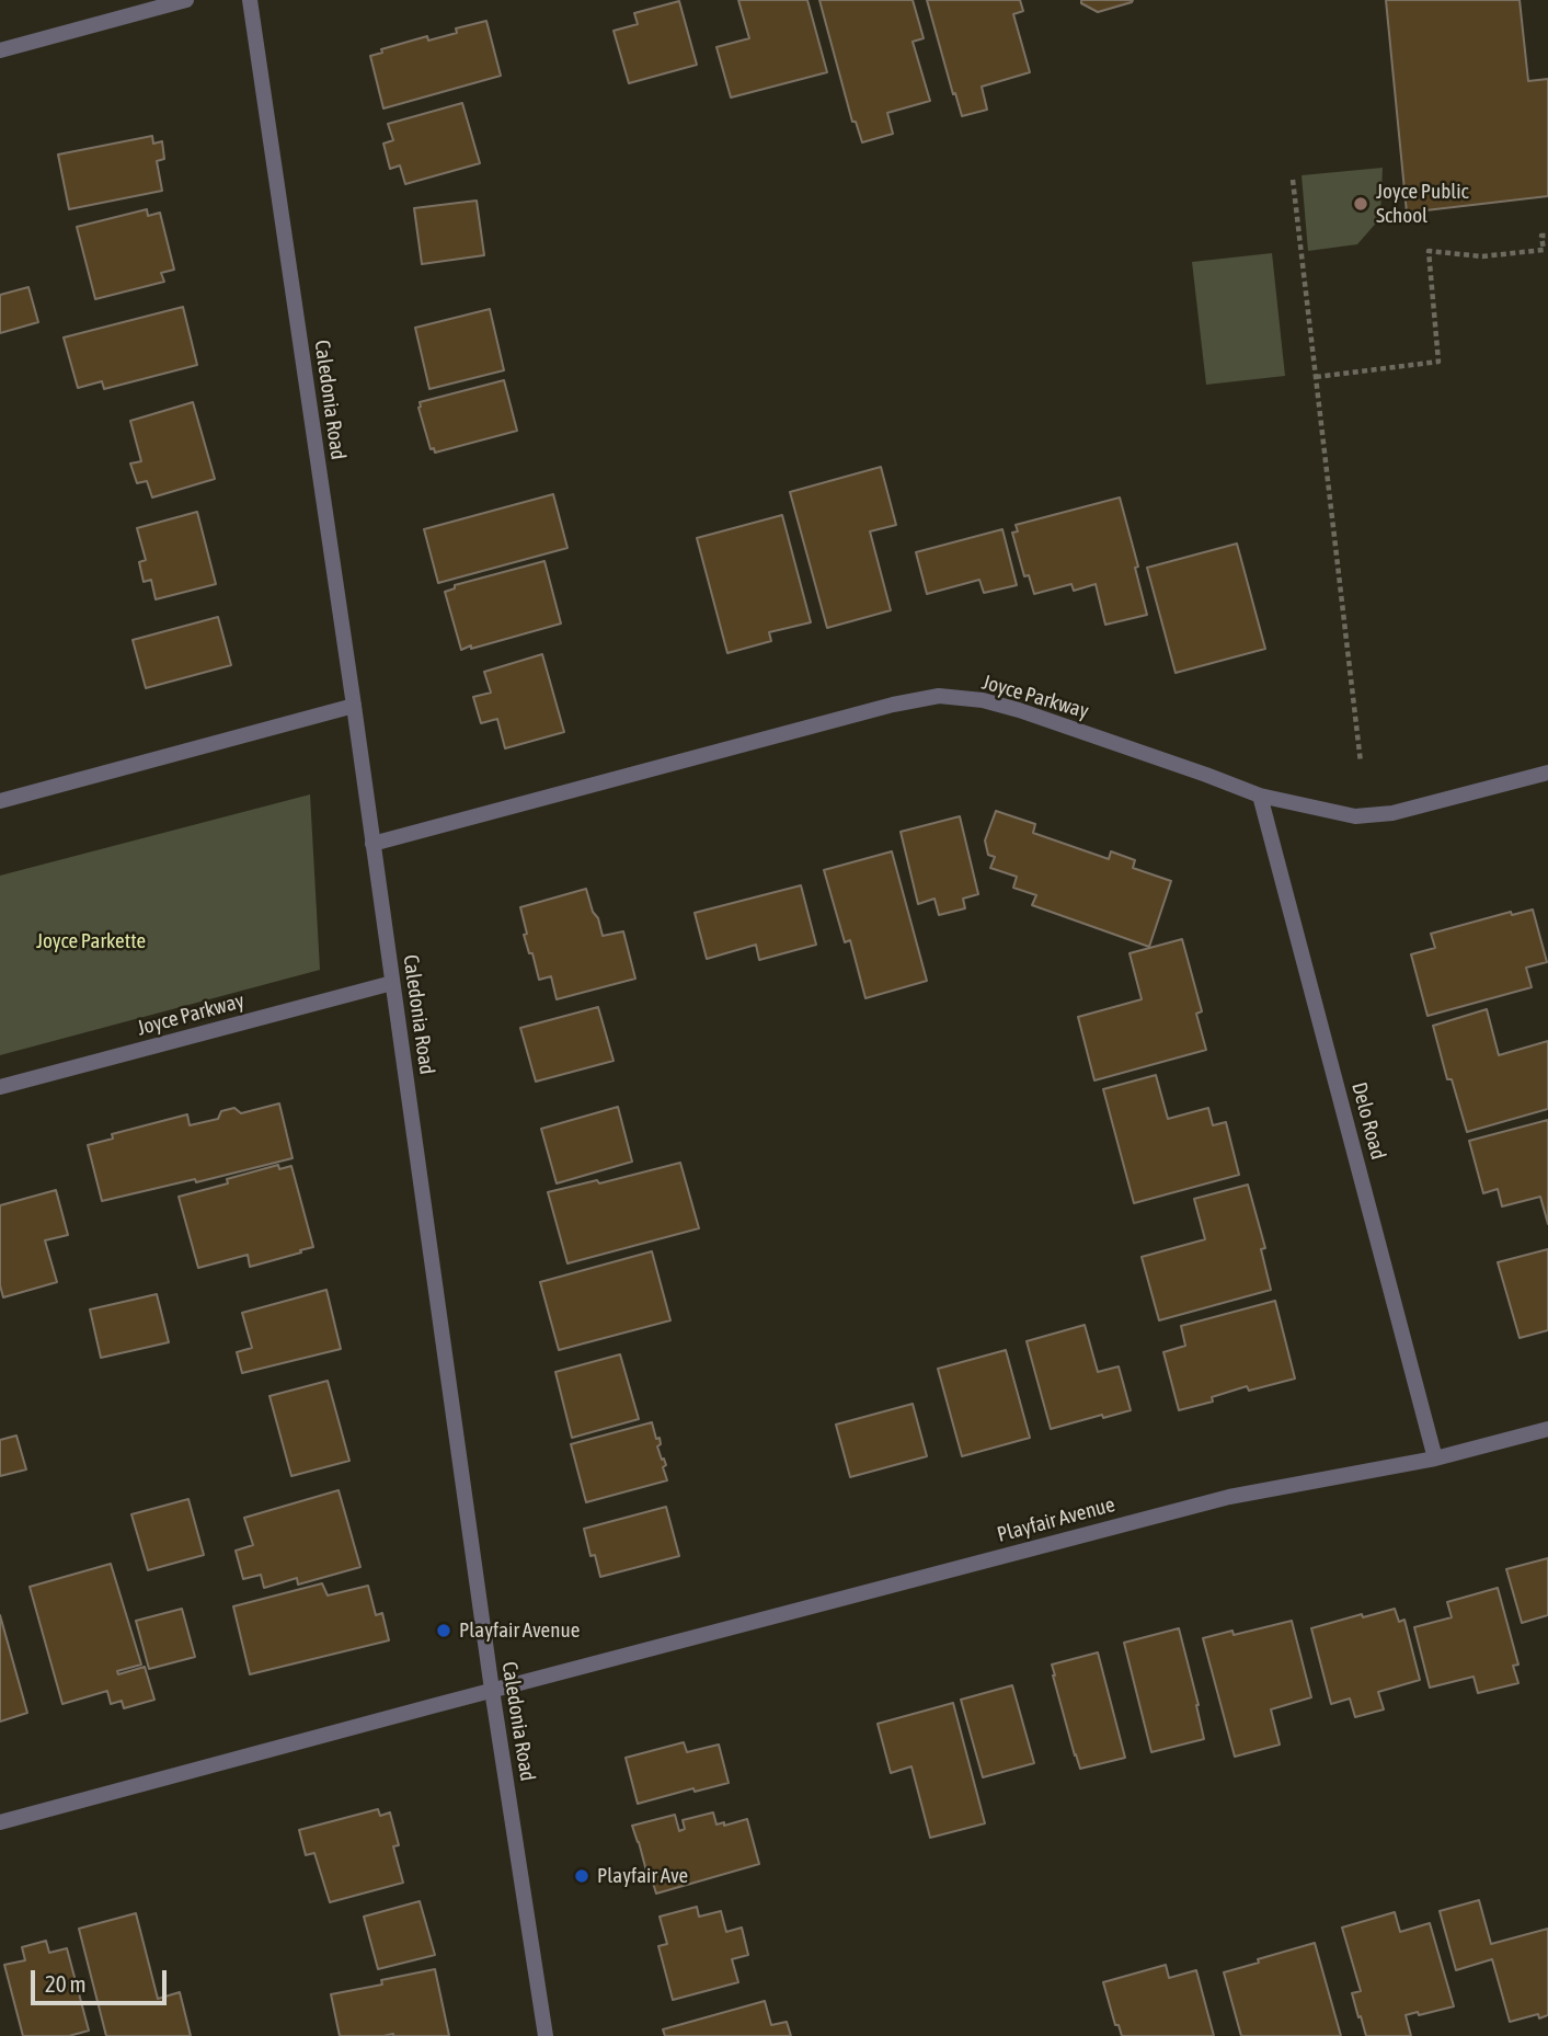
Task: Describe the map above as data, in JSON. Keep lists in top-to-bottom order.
{
  "streets": {
    "street": [
      "Caledonia Road",
      "Joyce Parkway",
      "Delo Road",
      "Playfair Avenue"
    ]
  },
  "crossings": [
    ["Caledonia Road", "Joyce Parkway"],
    ["Caledonia Road", "Playfair Avenue"],
    ["Joyce Parkway", "Delo Road"],
    ["Delo Road", "Playfair Avenue"]
  ],
  "parks": ["Joyce Parkette"],
  "places": ["Joyce Public School", "Playfair Avenue", "Playfair Ave"],
  "scale_bar": "20 m"
}
